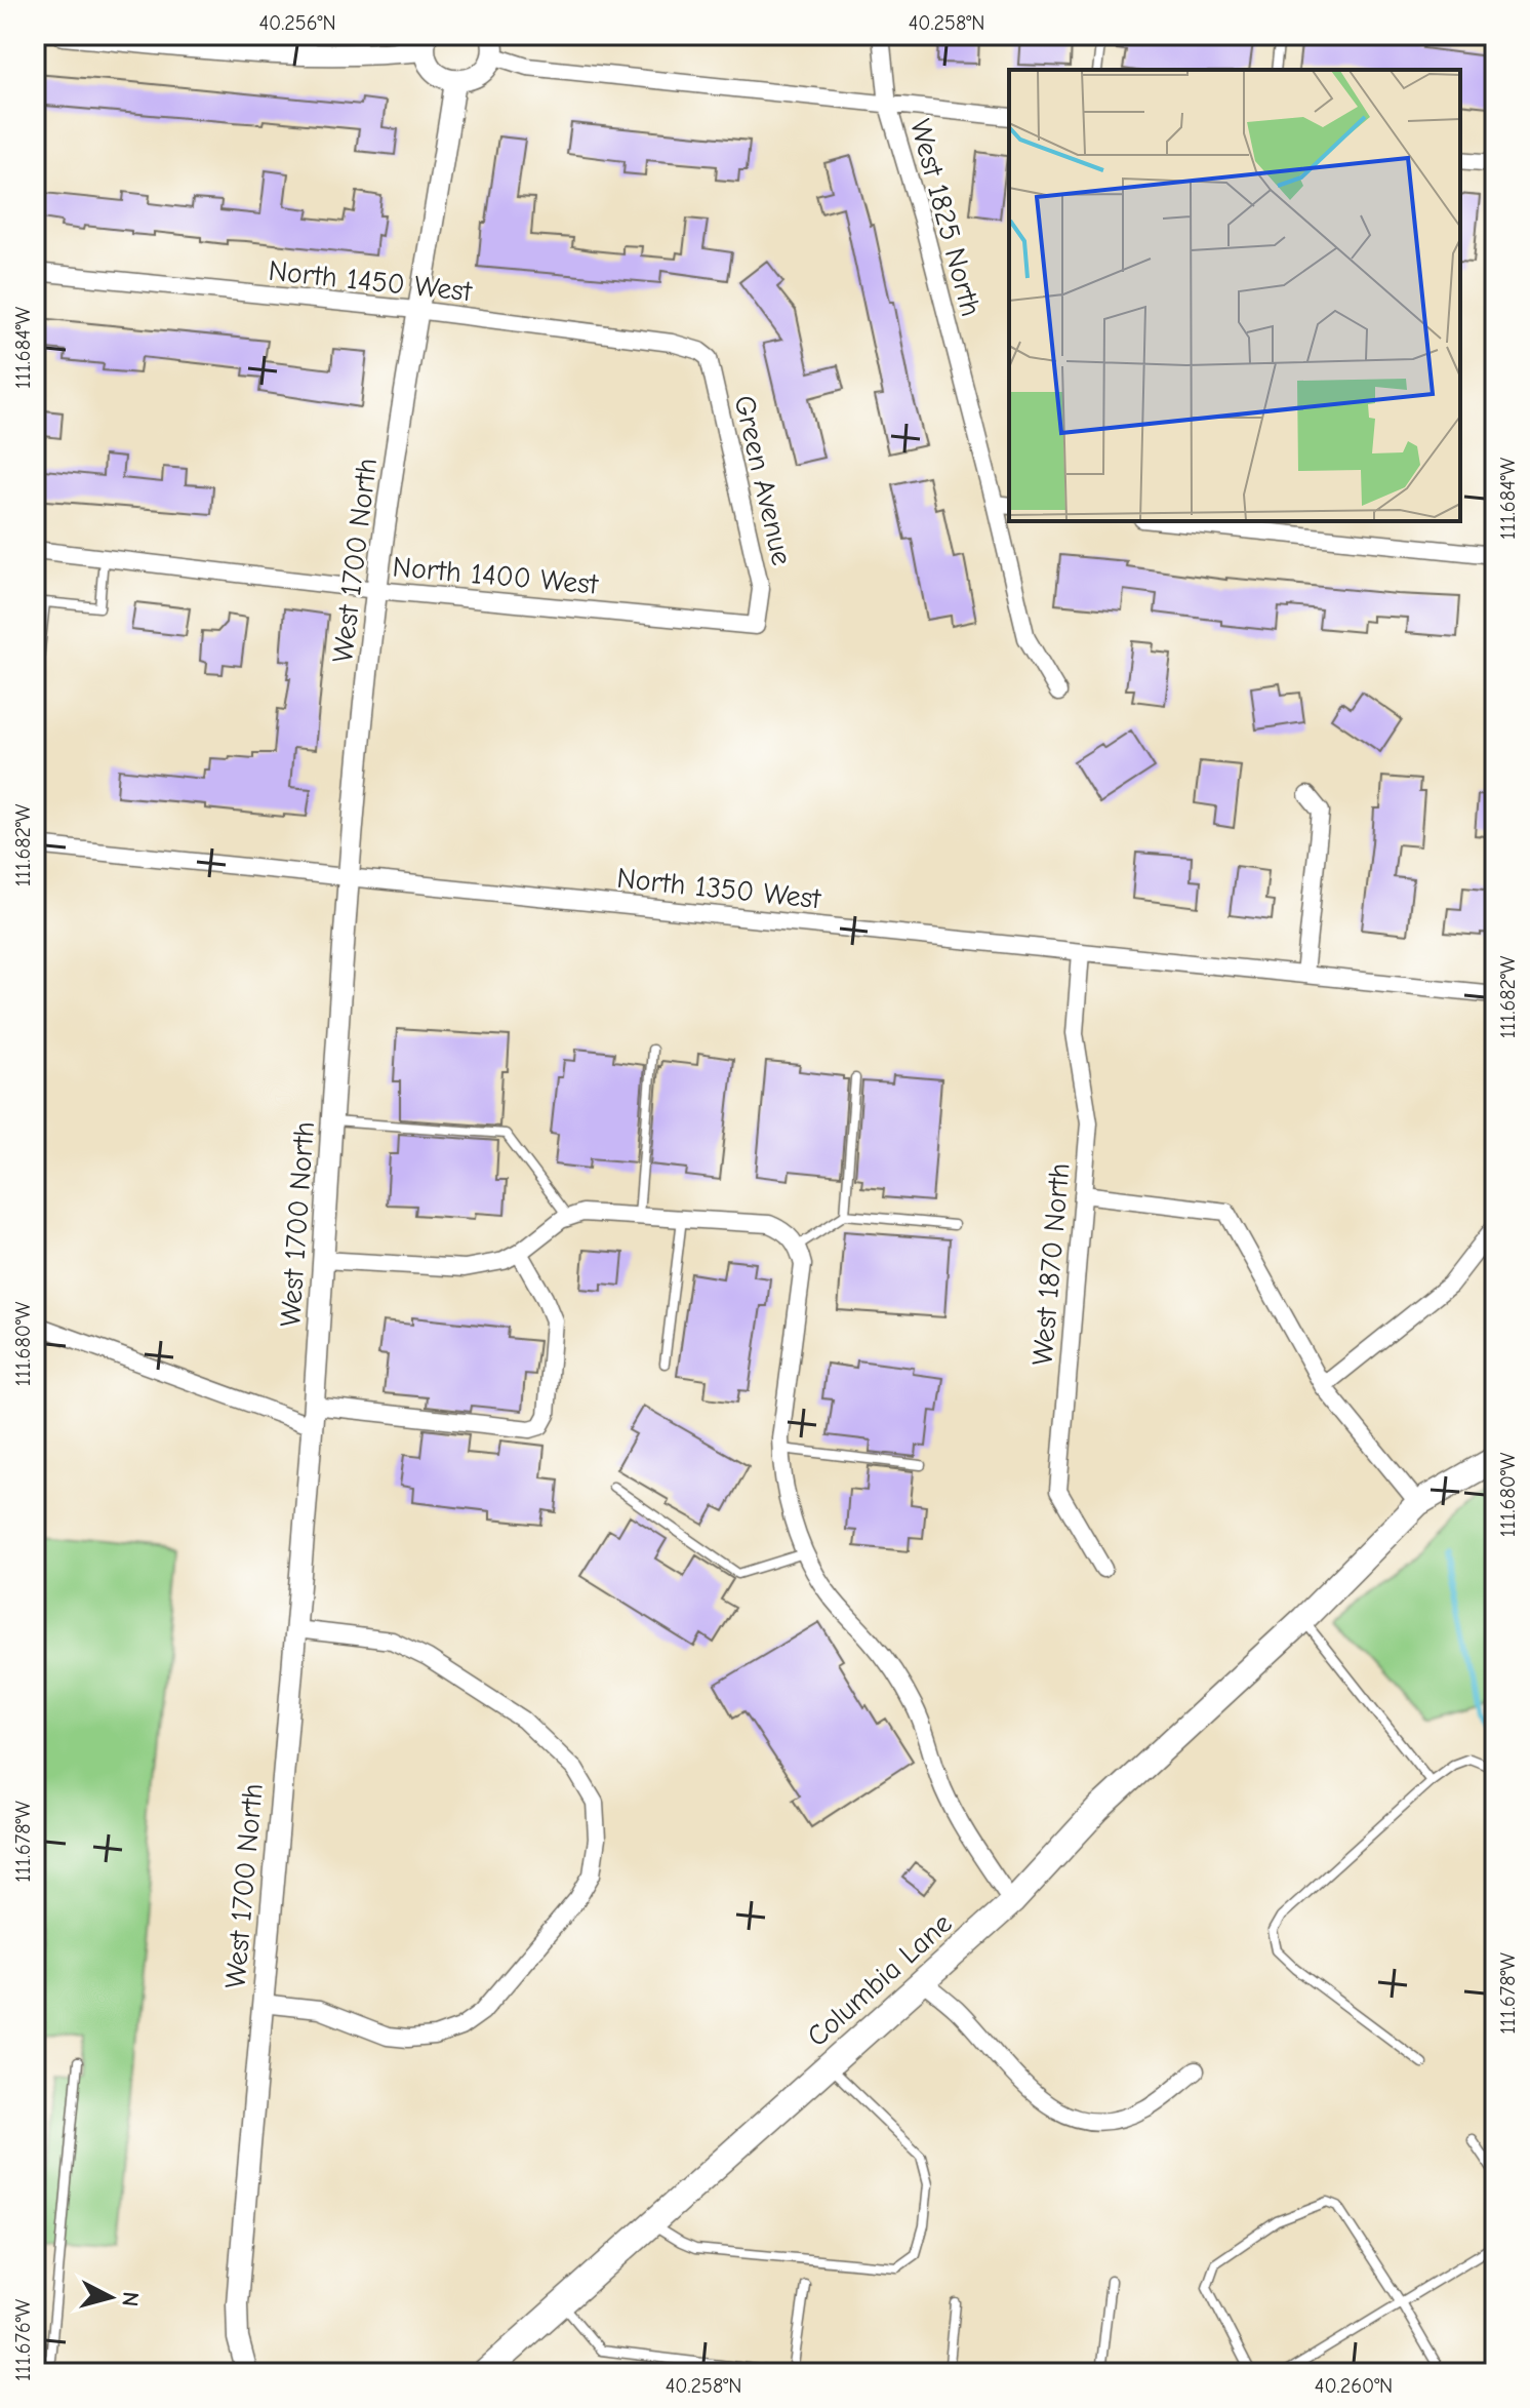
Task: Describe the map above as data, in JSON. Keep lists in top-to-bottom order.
{
  "streets": {
    "main road": ["Columbia Lane"],
    "street": [
      "West 1825 North",
      "North 1450 West",
      "Green Avenue",
      "West 1700 North",
      "North 1400 West",
      "North 1350 West",
      "West 1870 North"
    ]
  },
  "crossings": [
    ["North 1450 West", "Green Avenue"],
    ["North 1450 West", "West 1700 North"],
    ["Green Avenue", "North 1400 West"],
    ["West 1700 North", "North 1400 West"],
    ["West 1700 North", "North 1350 West"],
    ["North 1350 West", "West 1870 North"]
  ],
  "north": "right",
  "coordinates": [
    "40.256°N",
    "40.258°N",
    "111.684°W",
    "111.682°W",
    "111.680°W",
    "111.678°W",
    "111.676°W",
    "40.260°N"
  ]
}
